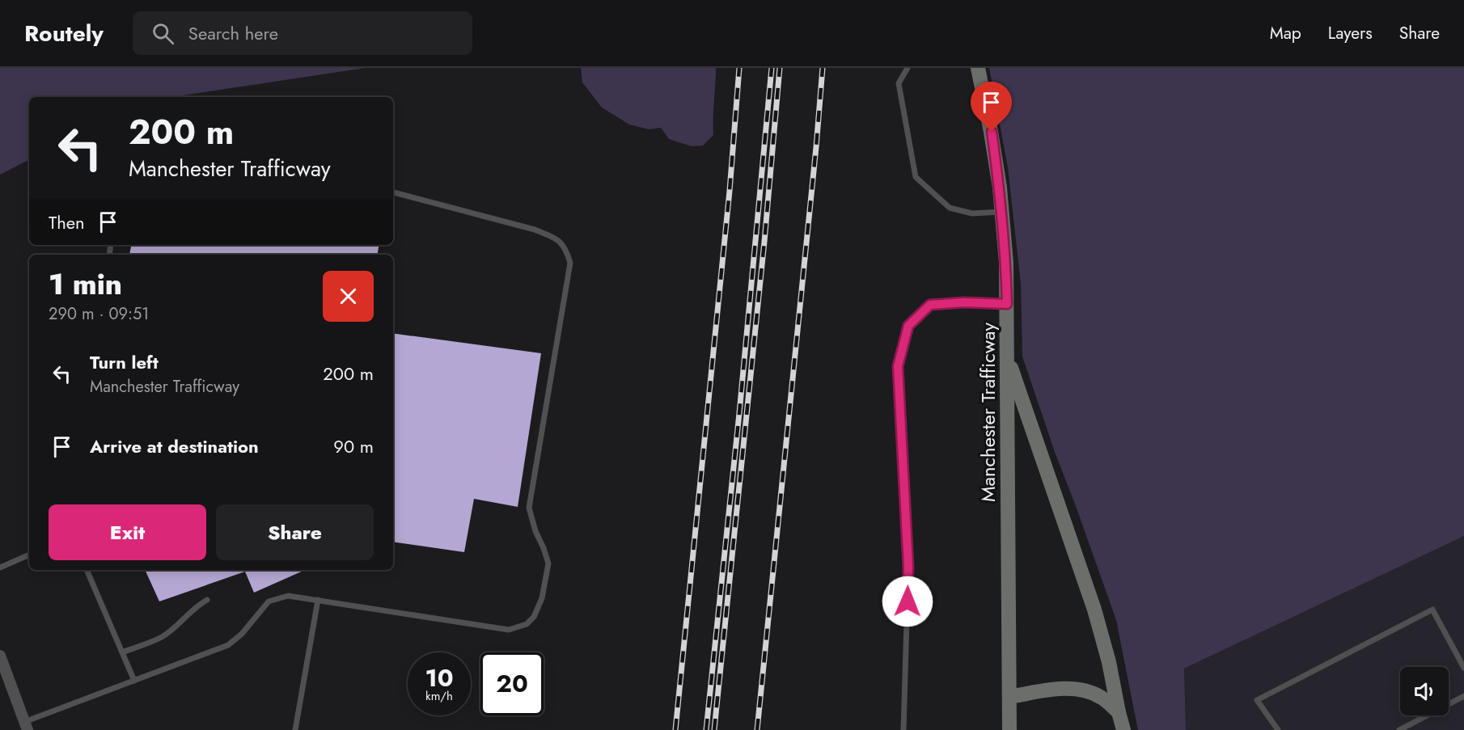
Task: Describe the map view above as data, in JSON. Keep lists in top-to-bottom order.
{
  "streets": {
    "main road": ["Manchester Trafficway"]
  },
  "page": {
    "header": "Routely",
    "search": "Search here",
    "nav": ["Map", "Layers", "Share"],
    "turn": ["200 m", "Manchester Trafficway"],
    "then": "Then",
    "heading": ["1 min", "290 m · 09:51"],
    "list": [
      {
        "name": "Turn left",
        "note": "Manchester Trafficway",
        "value": "200 m"
      },
      {
        "name": "Arrive at destination",
        "value": "90 m"
      }
    ],
    "buttons": ["Exit", "Share"],
    "speed": "10 km/h",
    "limit": "20"
  }
}
